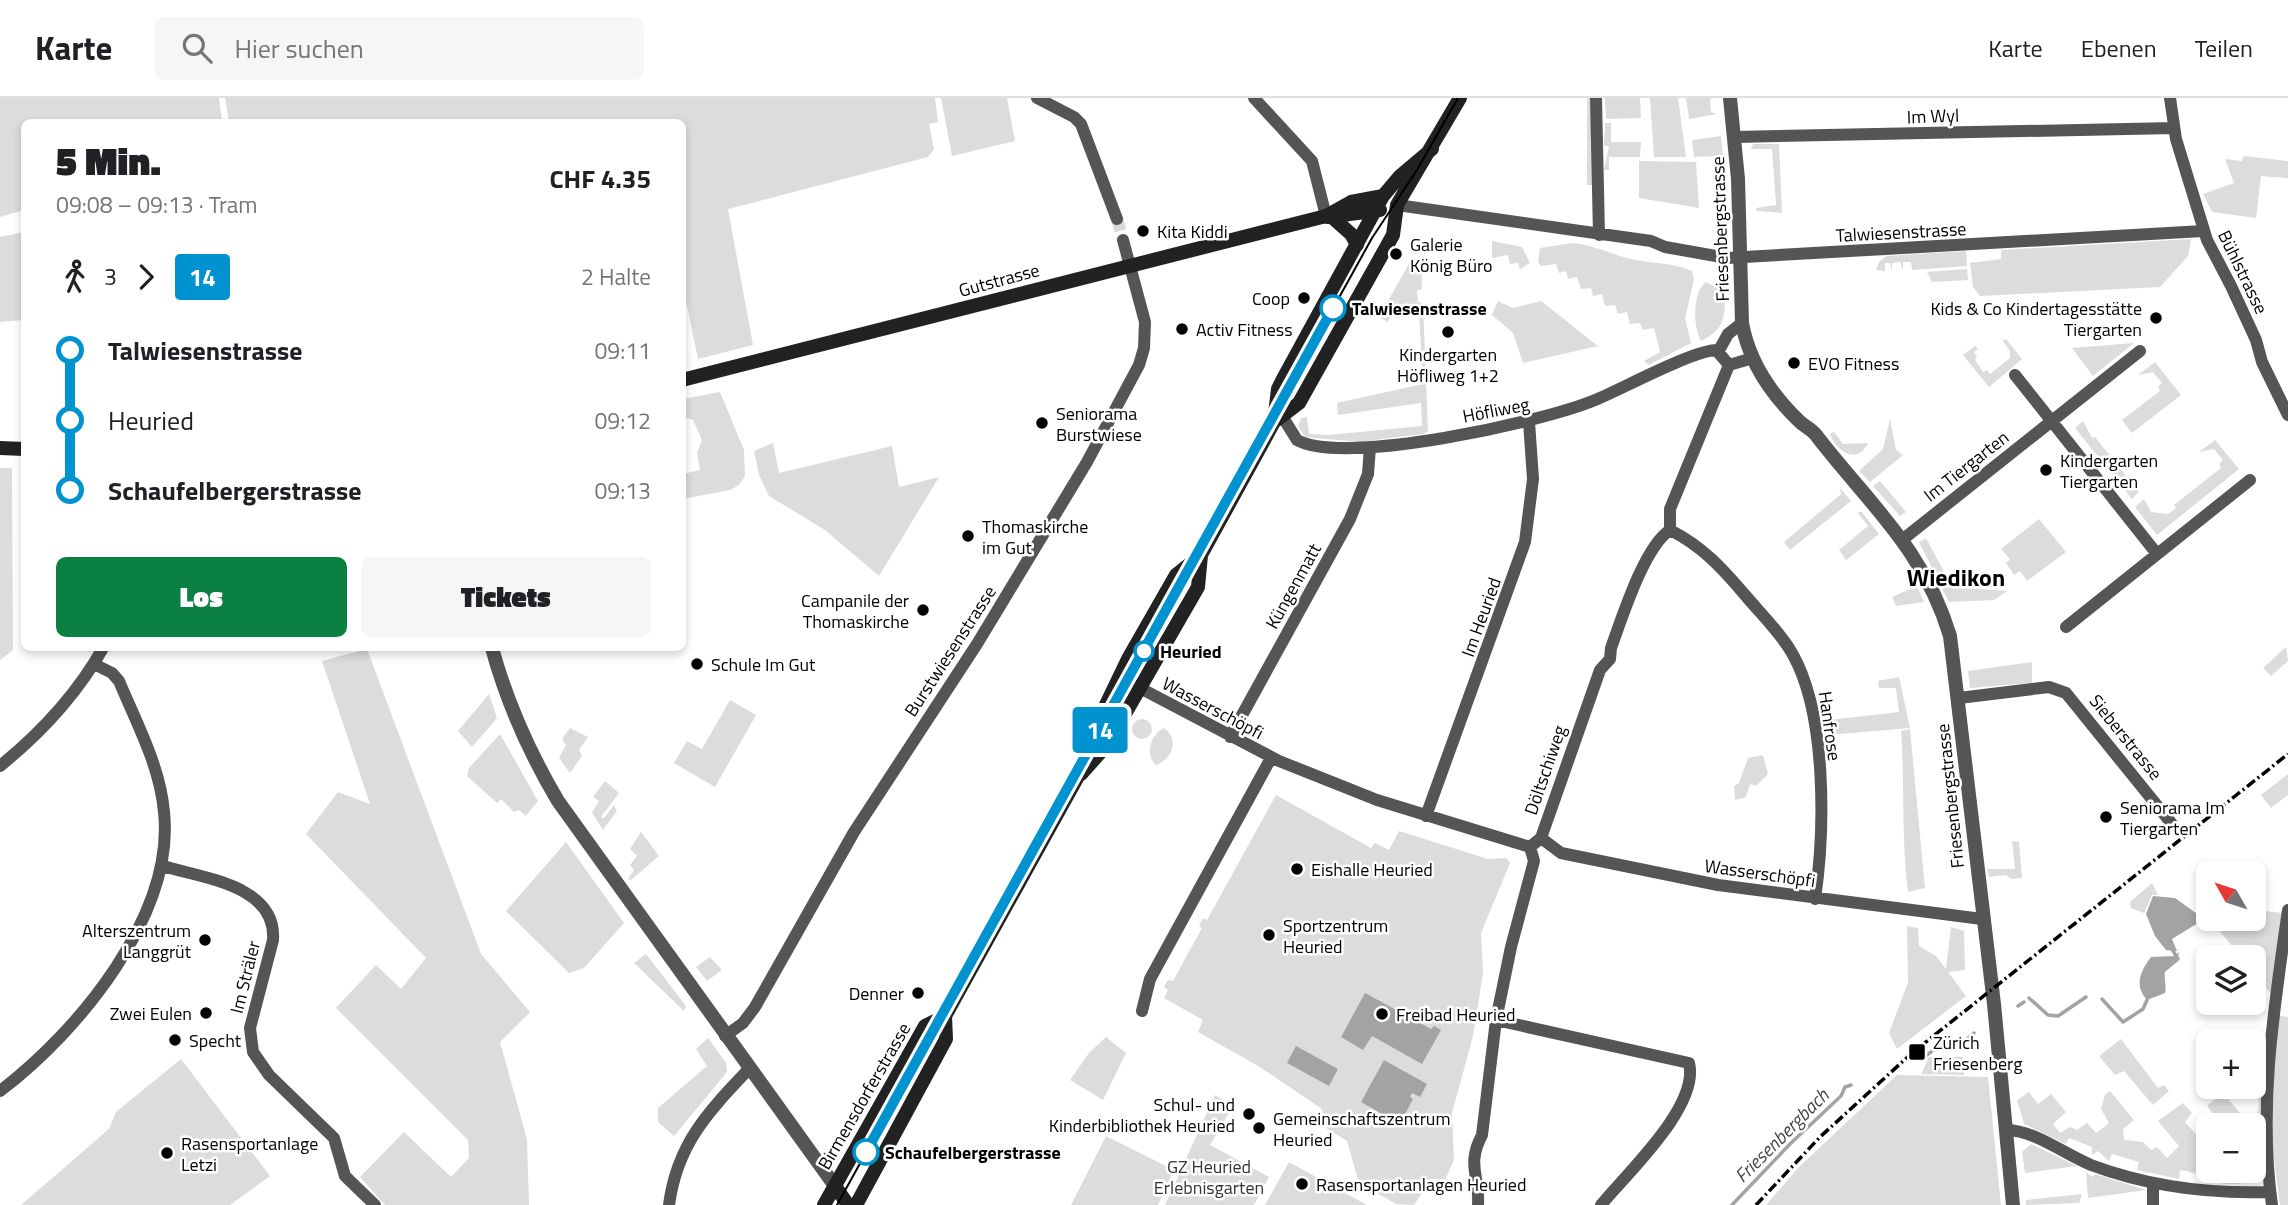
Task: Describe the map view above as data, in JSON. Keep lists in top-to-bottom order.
{
  "streets": {
    "main road": ["Gutstrasse", "Birmensdorferstrasse"],
    "street": [
      "Im Wyl",
      "Friesenbergstrasse",
      "Talwiesenstrasse",
      "Bühlstrasse",
      "Höfliweg",
      "Im Tiergarten",
      "Küngenmatt",
      "Im Heuried",
      "Burstwiesenstrasse",
      "Wasserschöpfi",
      "Hanfrose",
      "Sieberstrasse",
      "Döltschiweg",
      "Im Sträler"
    ]
  },
  "crossings": [
    ["Im Wyl", "Friesenbergstrasse"],
    ["Im Wyl", "Bühlstrasse"],
    ["Friesenbergstrasse", "Talwiesenstrasse"],
    ["Friesenbergstrasse", "Im Tiergarten"],
    ["Friesenbergstrasse", "Wasserschöpfi"],
    ["Friesenbergstrasse", "Sieberstrasse"],
    ["Talwiesenstrasse", "Bühlstrasse"],
    ["Talwiesenstrasse", "Gutstrasse"],
    ["Talwiesenstrasse", "Birmensdorferstrasse"],
    ["Gutstrasse", "Burstwiesenstrasse"],
    ["Gutstrasse", "Birmensdorferstrasse"],
    ["Höfliweg", "Küngenmatt"],
    ["Höfliweg", "Im Heuried"],
    ["Höfliweg", "Birmensdorferstrasse"],
    ["Küngenmatt", "Wasserschöpfi"],
    ["Im Heuried", "Wasserschöpfi"],
    ["Wasserschöpfi", "Hanfrose"],
    ["Wasserschöpfi", "Döltschiweg"],
    ["Wasserschöpfi", "Birmensdorferstrasse"],
    ["Hanfrose", "Döltschiweg"]
  ],
  "districts": ["Wiedikon"],
  "water": ["Friesenbergbach"],
  "parks": ["GZ Heuried Erlebnisgarten"],
  "places": {
    "other": [
      "Kita Kiddi",
      "Galerie König Büro",
      "Coop",
      "Talwiesenstrasse",
      "Kids & Co Kindertagesstätte Tiergarten",
      "Activ Fitness",
      "Kindergarten Höfliweg 1+2",
      "EVO Fitness",
      "Seniorama Burstwiese",
      "Kindergarten Tiergarten",
      "Thomaskirche im Gut",
      "Campanile der Thomaskirche",
      "Heuried",
      "Schule Im Gut",
      "Seniorama Im Tiergarten",
      "Eishalle Heuried",
      "Sportzentrum Heuried",
      "Alterszentrum Langgrüt",
      "Denner",
      "Zwei Eulen",
      "Freibad Heuried",
      "Specht",
      "Schul- und Kinderbibliothek Heuried",
      "Gemeinschaftszentrum Heuried",
      "Schaufelbergerstrasse",
      "Rasensportanlage Letzi",
      "Rasensportanlagen Heuried"
    ],
    "transit": ["Zürich Friesenberg"]
  },
  "lines": ["tram line 14"],
  "north": "top left",
  "page": {
    "header": "Karte",
    "search": "Hier suchen",
    "nav": ["Karte", "Ebenen", "Teilen"],
    "on_map": "14",
    "heading": ["5 Min.", "09:08 – 09:13 · Tram", "CHF 4.35"],
    "legs": ["3", "14", "2 Halte"],
    "list": [
      {
        "name": "Talwiesenstrasse",
        "value": "09:11"
      },
      {
        "name": "Heuried",
        "value": "09:12"
      },
      {
        "name": "Schaufelbergerstrasse",
        "value": "09:13"
      }
    ],
    "buttons": ["Los", "Tickets"],
    "map_buttons": ["+", "−"]
  }
}
